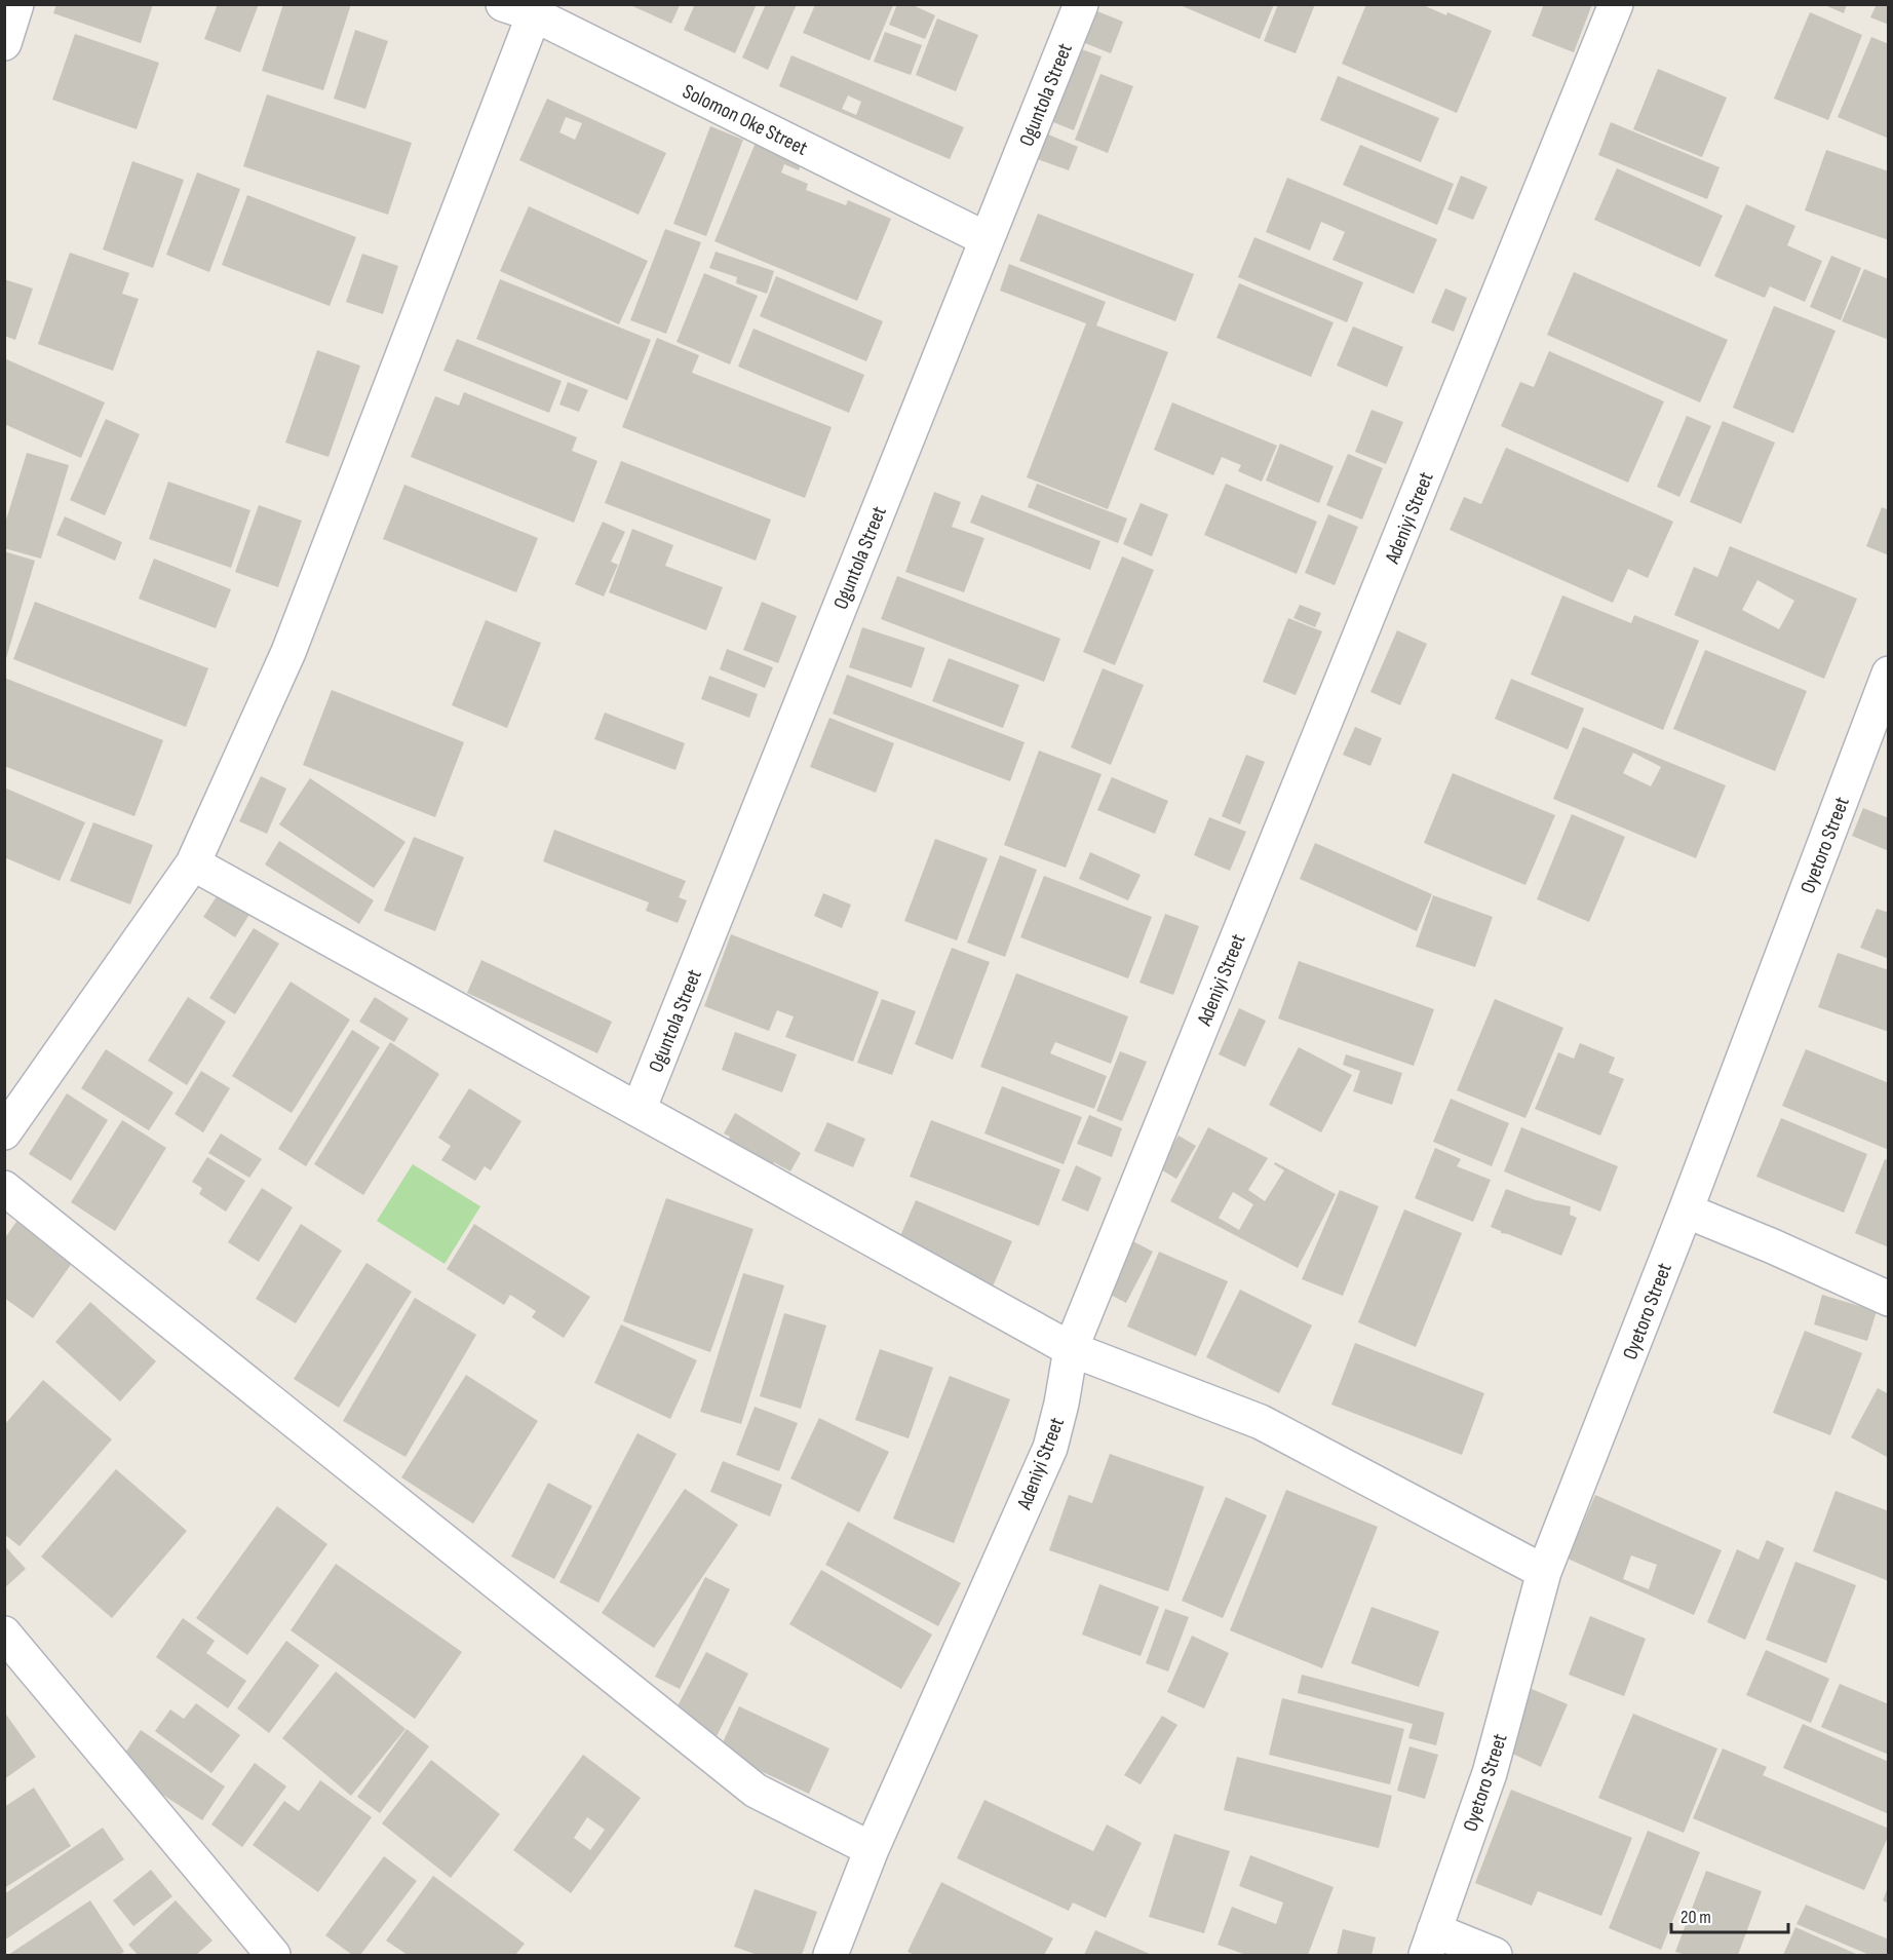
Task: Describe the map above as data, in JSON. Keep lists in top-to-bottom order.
{
  "streets": {
    "street": [
      "Oguntola Street",
      "Solomon Oke Street",
      "Adeniyi Street",
      "Oyetoro Street"
    ]
  },
  "crossings": [
    ["Oguntola Street", "Solomon Oke Street"]
  ],
  "scale_bar": "20 m"
}
